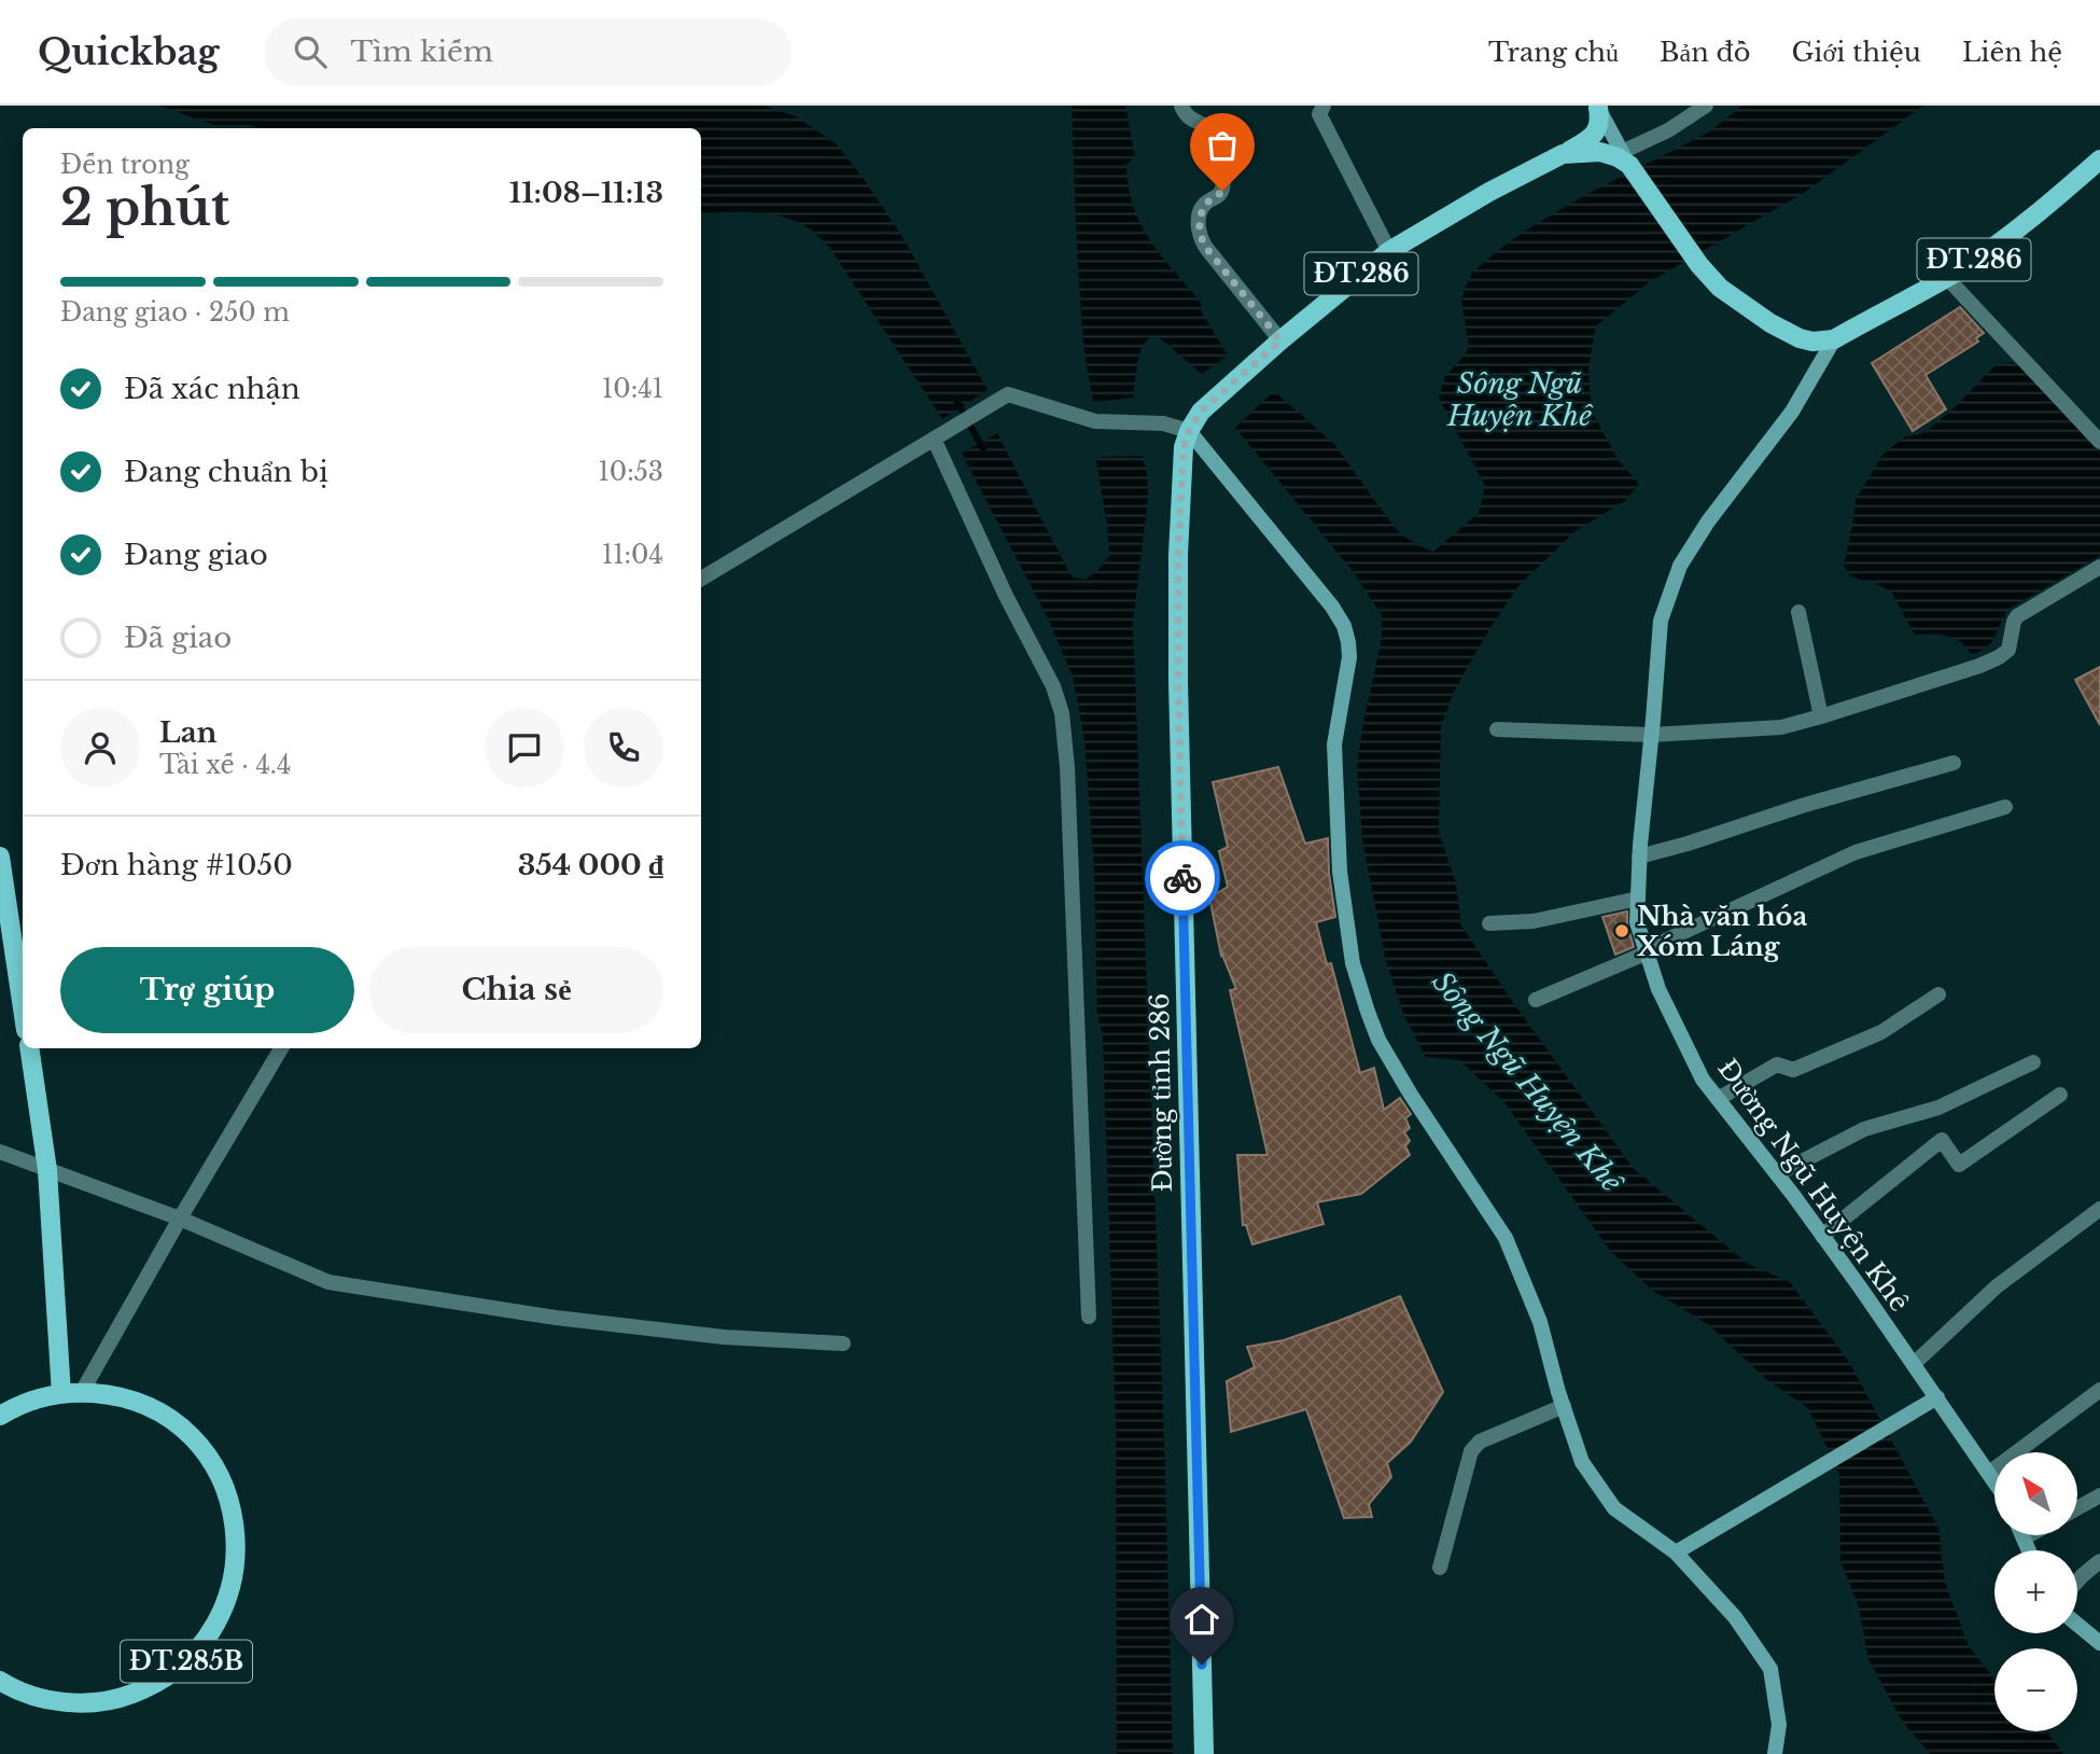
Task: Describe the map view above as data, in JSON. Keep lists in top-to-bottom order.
{
  "streets": {
    "main road": ["ĐT.286", "Đường tỉnh 286", "ĐT.285B"],
    "street": ["Đường Ngũ Huyện Khê"]
  },
  "crossings": [
    ["ĐT.286", "Đường tỉnh 286"],
    ["ĐT.286", "Đường Ngũ Huyện Khê"]
  ],
  "water": ["Sông Ngũ Huyện Khê"],
  "places": ["Nhà văn hóa Xóm Láng"],
  "north": "top left",
  "page": {
    "header": "Quickbag",
    "search": "Tìm kiếm",
    "nav": [
      "Trang chủ",
      "Bản đồ",
      "Giới thiệu",
      "Liên hệ"
    ],
    "heading": ["2 phút", "Đến trong", "11:08–11:13"],
    "panel": [
      "Lan",
      "Tài xế · 4.4",
      "Đơn hàng #1050",
      "354 000 ₫"
    ],
    "bar": "Đang giao · 250 m",
    "list": [
      ["Đã xác nhận", "10:41"],
      ["Đang chuẩn bị", "10:53"],
      ["Đang giao", "11:04"],
      "Đã giao"
    ],
    "buttons": ["Trợ giúp", "Chia sẻ"],
    "map_buttons": ["+", "−"]
  }
}
